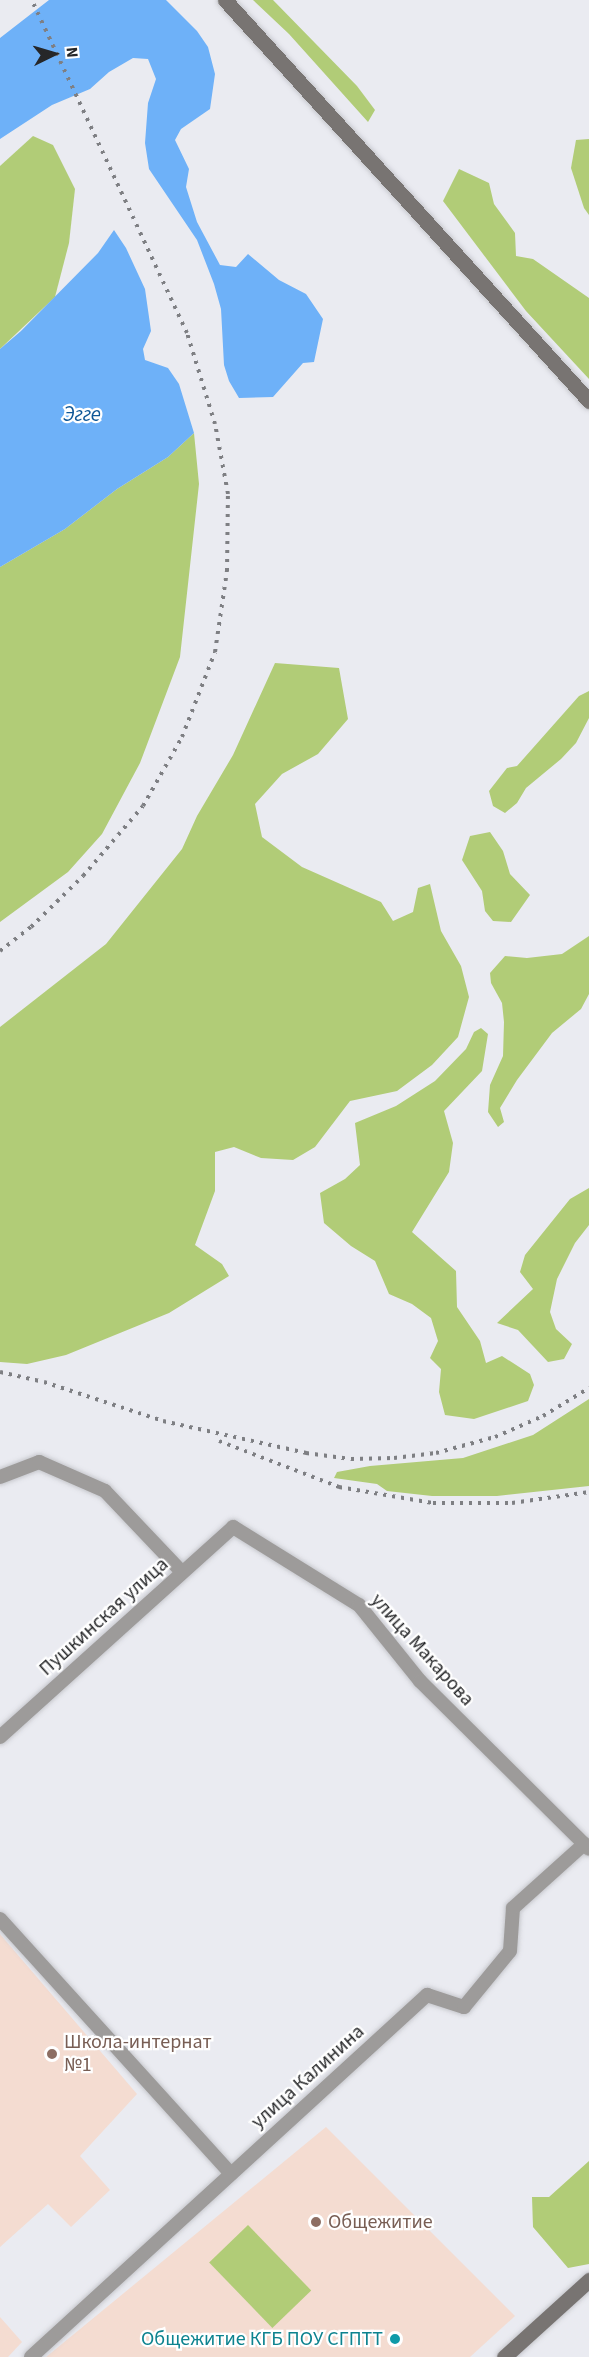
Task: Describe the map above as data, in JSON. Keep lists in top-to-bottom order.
{
  "streets": {
    "street": ["Пушкинская улица", "улица Макарова", "улица Калинина"]
  },
  "crossings": [
    ["Пушкинская улица", "улица Макарова"],
    ["улица Макарова", "улица Калинина"]
  ],
  "water": ["Эгге"],
  "places": ["Школа-интернат №1", "Общежитие", "Общежитие КГБ ПОУ СГПТТ"],
  "north": "right"
}
